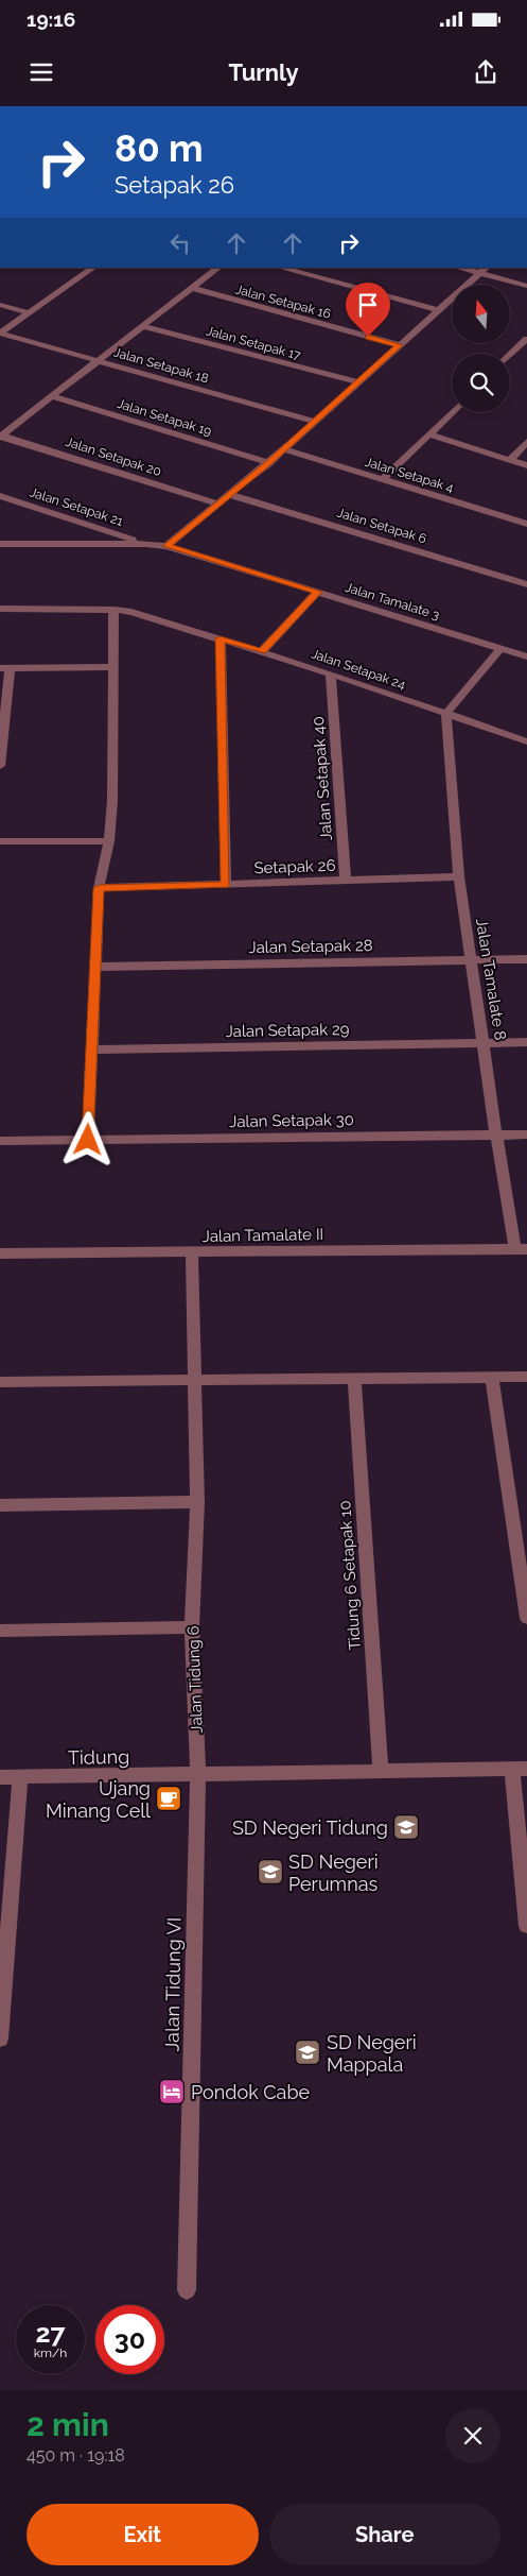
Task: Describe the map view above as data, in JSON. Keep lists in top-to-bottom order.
{
  "streets": {
    "street": [
      "Jalan Setapak 16",
      "Jalan Setapak 17",
      "Jalan Setapak 18",
      "Jalan Setapak 19",
      "Jalan Setapak 20",
      "Jalan Setapak 4",
      "Jalan Setapak 21",
      "Jalan Setapak 6",
      "Jalan Tamalate 3",
      "Jalan Setapak 24",
      "Jalan Setapak 40",
      "Setapak 26",
      "Jalan Setapak 28",
      "Jalan Tamalate 8",
      "Jalan Setapak 29",
      "Jalan Setapak 30",
      "Jalan Tamalate II",
      "Tidung 6 Setapak 10",
      "Jalan Tidung 6",
      "Tidung",
      "Jalan Tidung VI"
    ]
  },
  "crossings": [
    ["Jalan Setapak 21", "Jalan Tamalate 3"],
    ["Jalan Setapak 24", "Jalan Setapak 40"],
    ["Jalan Setapak 24", "Jalan Tamalate 8"],
    ["Jalan Setapak 40", "Setapak 26"],
    ["Setapak 26", "Jalan Tamalate 8"],
    ["Jalan Setapak 28", "Jalan Tamalate 8"],
    ["Jalan Tamalate 8", "Jalan Setapak 29"],
    ["Jalan Tamalate 8", "Jalan Setapak 30"],
    ["Jalan Tamalate 8", "Jalan Tamalate II"],
    ["Jalan Tamalate II", "Jalan Tidung 6"],
    ["Jalan Tidung 6", "Tidung"],
    ["Jalan Tidung 6", "Jalan Tidung VI"],
    ["Tidung", "Jalan Tidung VI"]
  ],
  "places": {
    "cafe": ["Ujang Minang Cell"],
    "school or university": ["SD Negeri Tidung", "SD Negeri Perumnas", "SD Negeri Mappala"],
    "hotel": ["Pondok Cabe"]
  },
  "north": "top",
  "page": {
    "status": "19:16",
    "header": "Turnly",
    "turn": ["80 m", "Setapak 26"],
    "speed": "27 km/h",
    "limit": "30",
    "heading": ["2 min", "450 m · 19:18"],
    "buttons": ["Exit", "Share"]
  }
}
